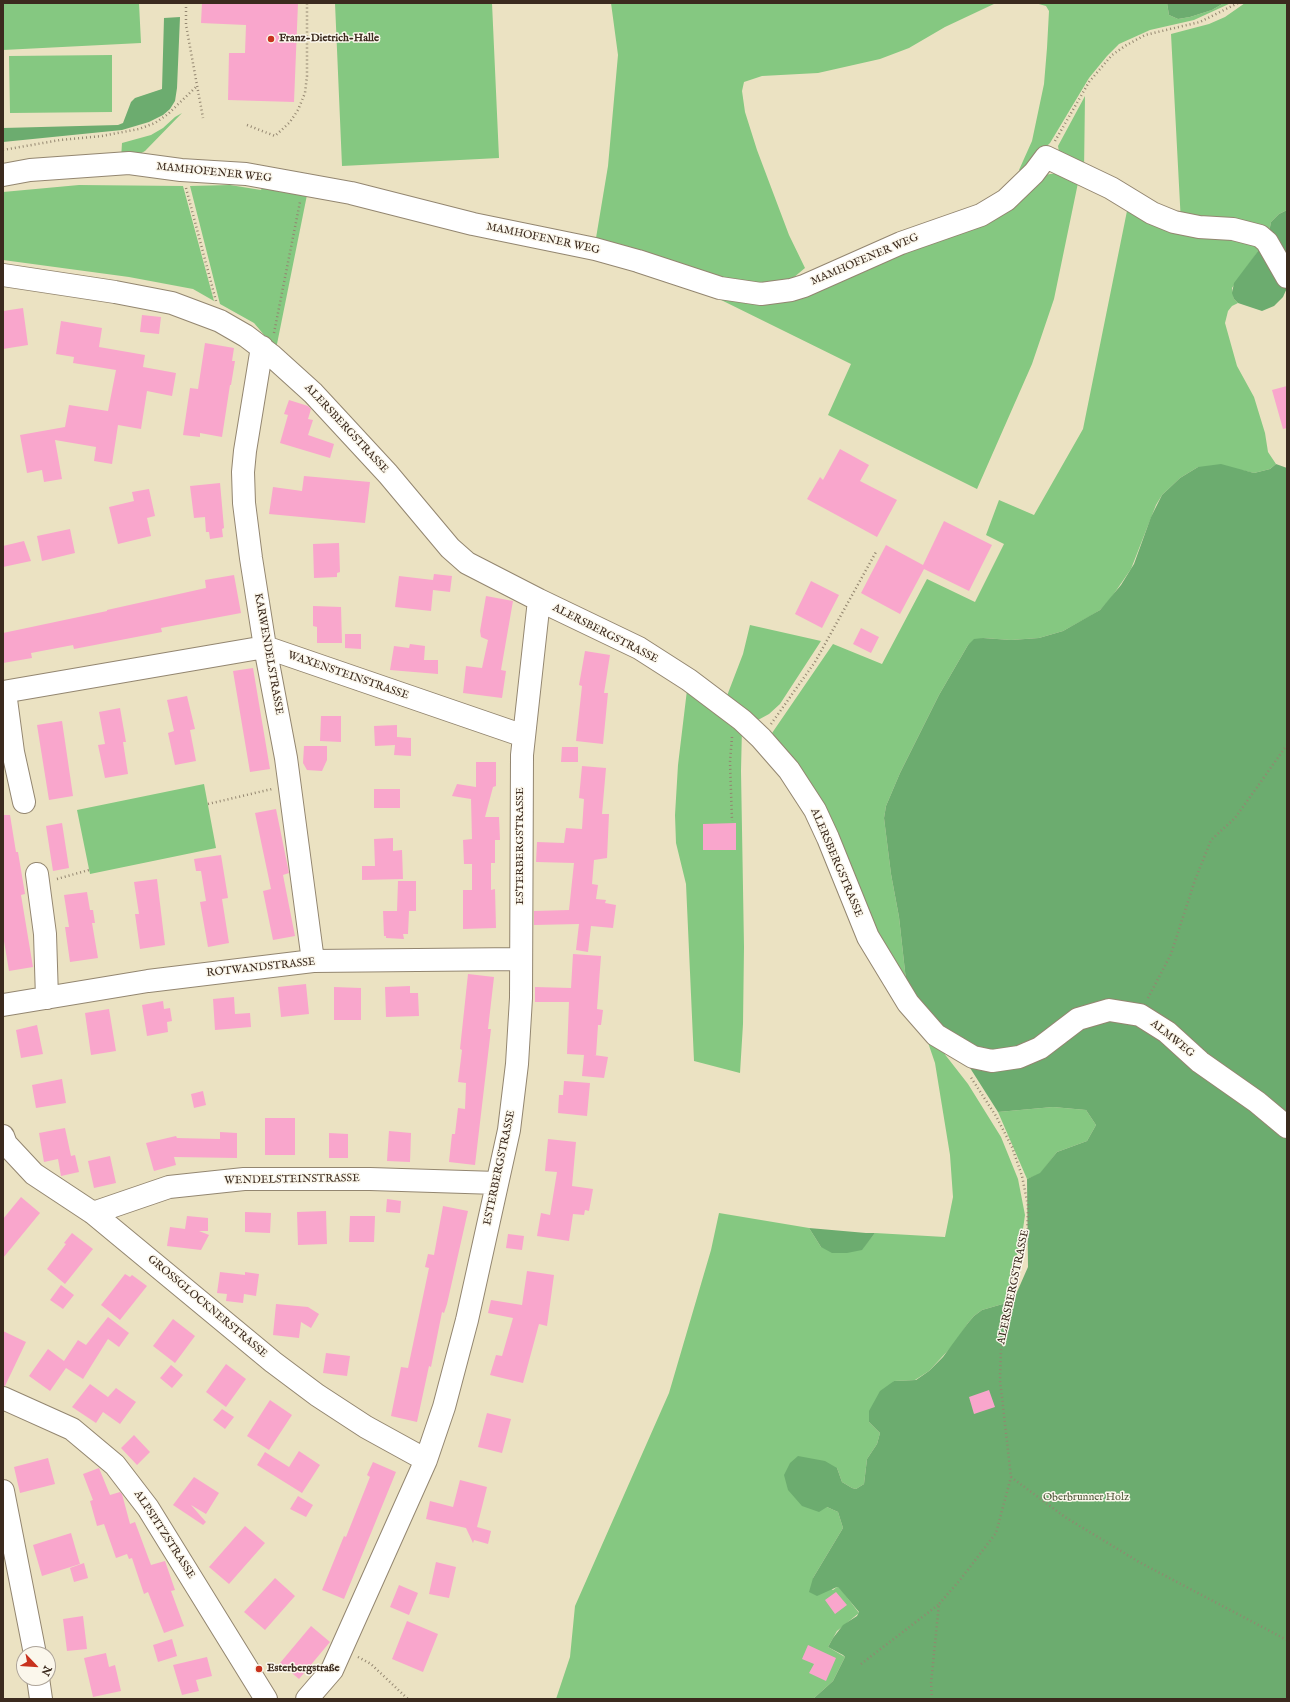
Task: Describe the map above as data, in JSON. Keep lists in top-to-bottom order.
{
  "streets": {
    "street": [
      "MAMHOFENER WEG",
      "ALERSBERGSTRASSE",
      "KARWENDELSTRASSE",
      "WAXENSTEINSTRASSE",
      "ESTERBERGSTRASSE",
      "ROTWANDSTRASSE",
      "ALMWEG",
      "WENDELSTEINSTRASSE",
      "GROSSGLOCKNERSTRASSE",
      "ALPSPITZSTRASSE"
    ]
  },
  "crossings": [
    ["ALERSBERGSTRASSE", "KARWENDELSTRASSE"],
    ["ALERSBERGSTRASSE", "ESTERBERGSTRASSE"],
    ["ALERSBERGSTRASSE", "ALMWEG"],
    ["KARWENDELSTRASSE", "WAXENSTEINSTRASSE"],
    ["KARWENDELSTRASSE", "ROTWANDSTRASSE"],
    ["WAXENSTEINSTRASSE", "ESTERBERGSTRASSE"],
    ["ESTERBERGSTRASSE", "ROTWANDSTRASSE"],
    ["ESTERBERGSTRASSE", "WENDELSTEINSTRASSE"],
    ["ESTERBERGSTRASSE", "GROSSGLOCKNERSTRASSE"],
    ["WENDELSTEINSTRASSE", "GROSSGLOCKNERSTRASSE"]
  ],
  "parks": ["Oberbrunner Holz"],
  "places": ["Franz-Dietrich-Halle", "Esterbergstraße"],
  "north": "bottom right"
}
